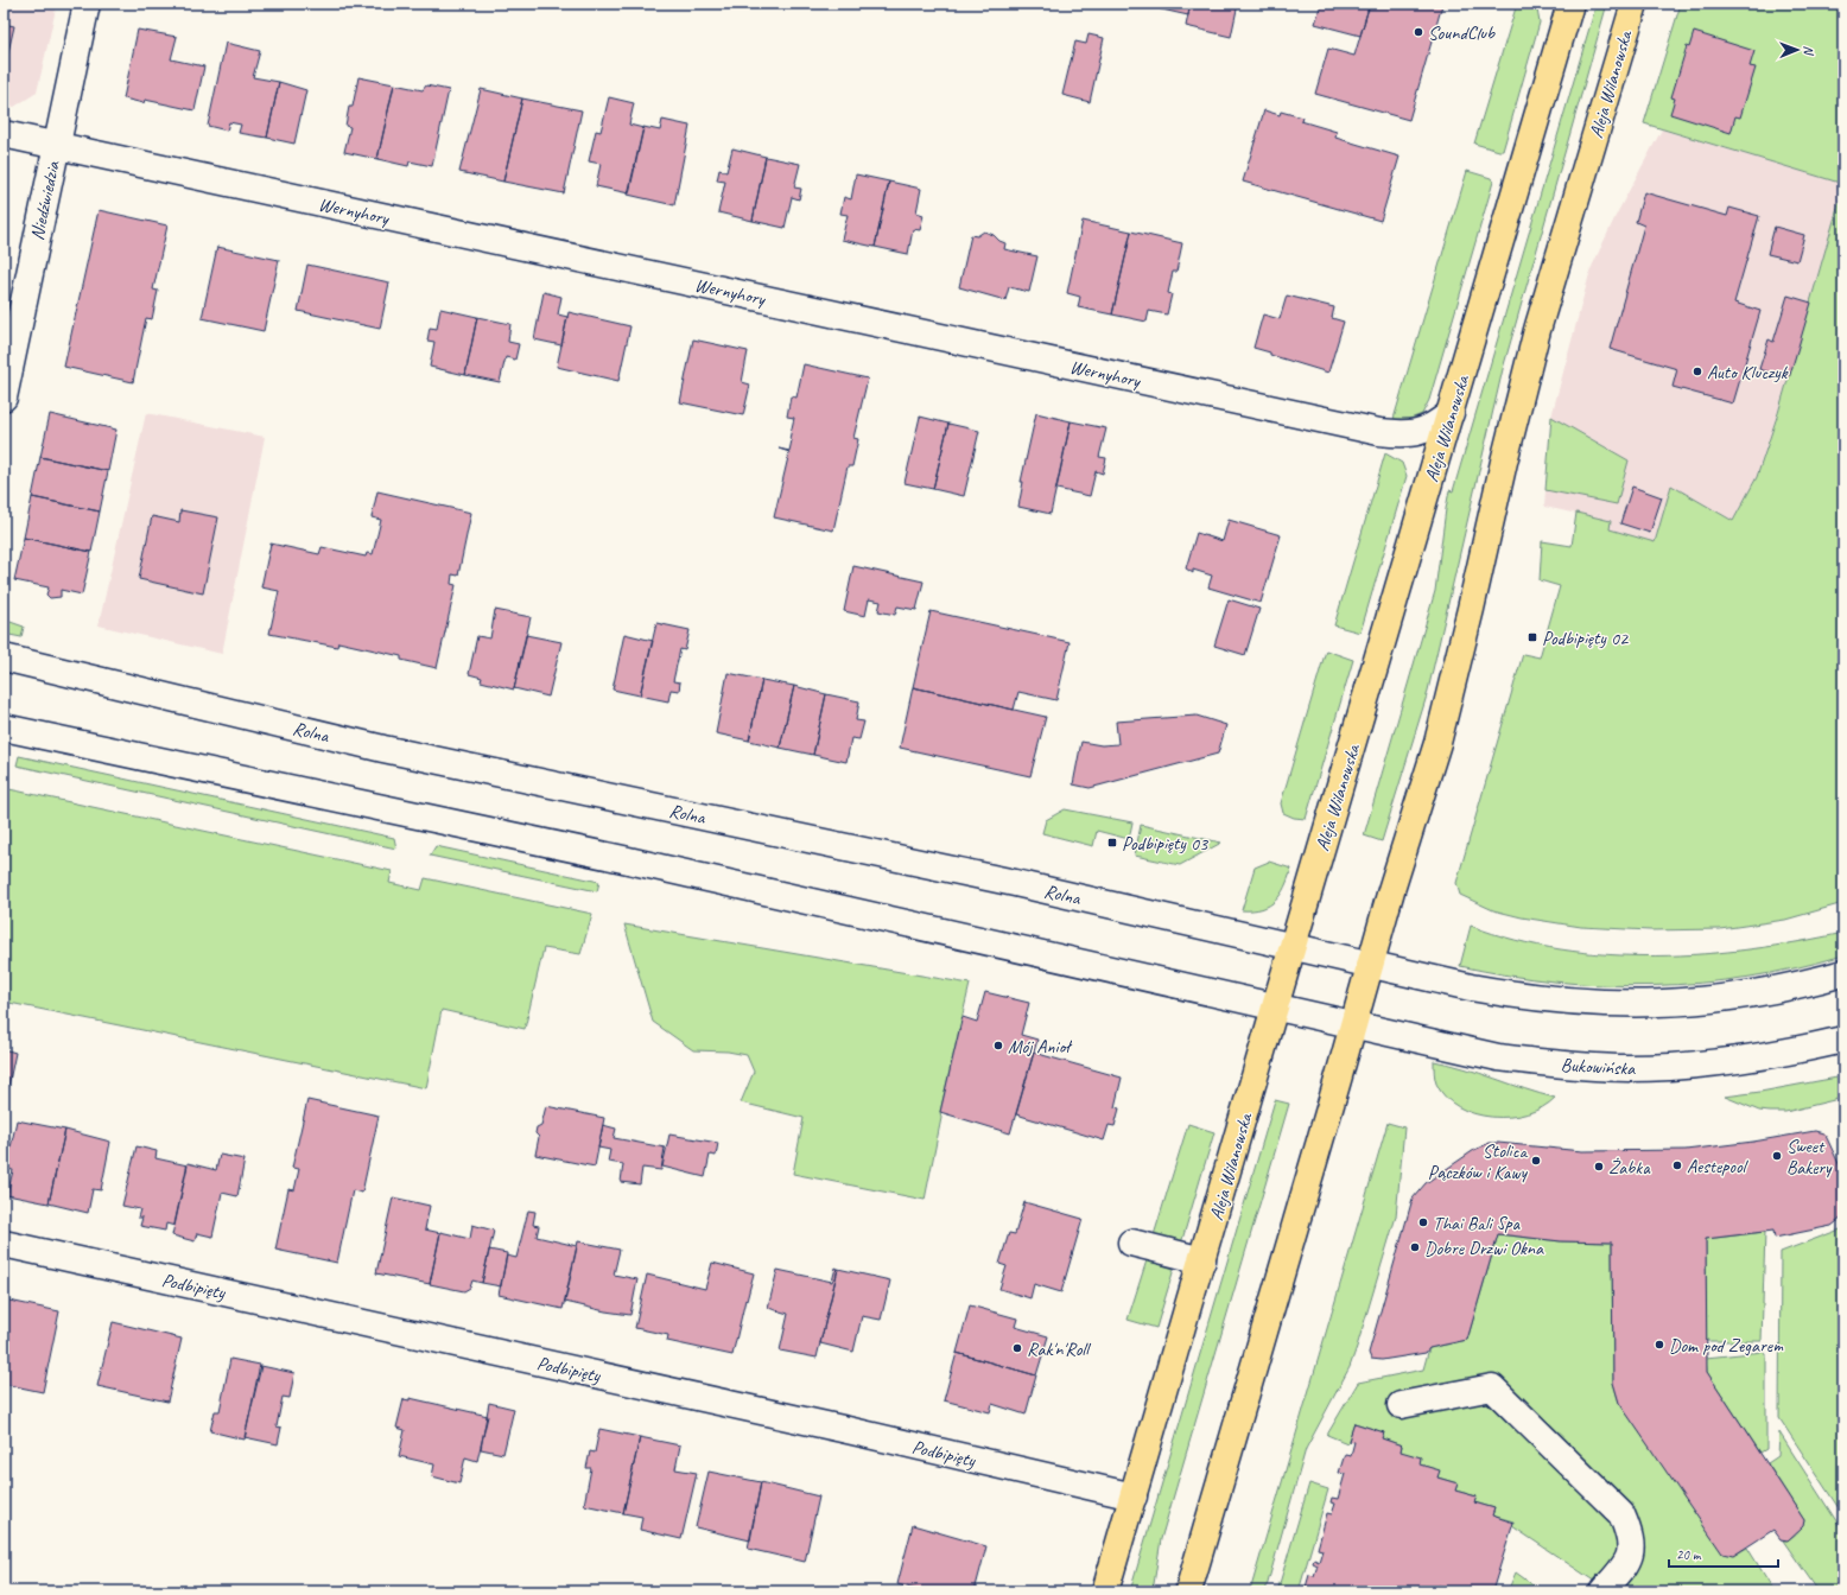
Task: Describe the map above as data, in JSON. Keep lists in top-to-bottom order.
{
  "streets": {
    "main road": ["Aleja Wilanowska"],
    "street": [
      "Niedźwiedzia",
      "Wernyhory",
      "Rolna",
      "Bukowińska",
      "Podbipięty"
    ]
  },
  "crossings": [
    ["Aleja Wilanowska", "Wernyhory"],
    ["Aleja Wilanowska", "Rolna"],
    ["Aleja Wilanowska", "Bukowińska"],
    ["Aleja Wilanowska", "Podbipięty"],
    ["Niedźwiedzia", "Wernyhory"]
  ],
  "places": {
    "other": [
      "SoundClub",
      "Auto Kluczyk",
      "Mój Anioł",
      "Sweet Bakery",
      "Stolica Pączków i Kawy",
      "Aestepool",
      "Żabka",
      "Thai Bali Spa",
      "Dobre Drzwi Okna",
      "Dom pod Zegarem",
      "Rak'n'Roll"
    ],
    "transit": ["Podbipięty 02", "Podbipięty 03"]
  },
  "scale_bar": "20 m",
  "north": "right"
}
